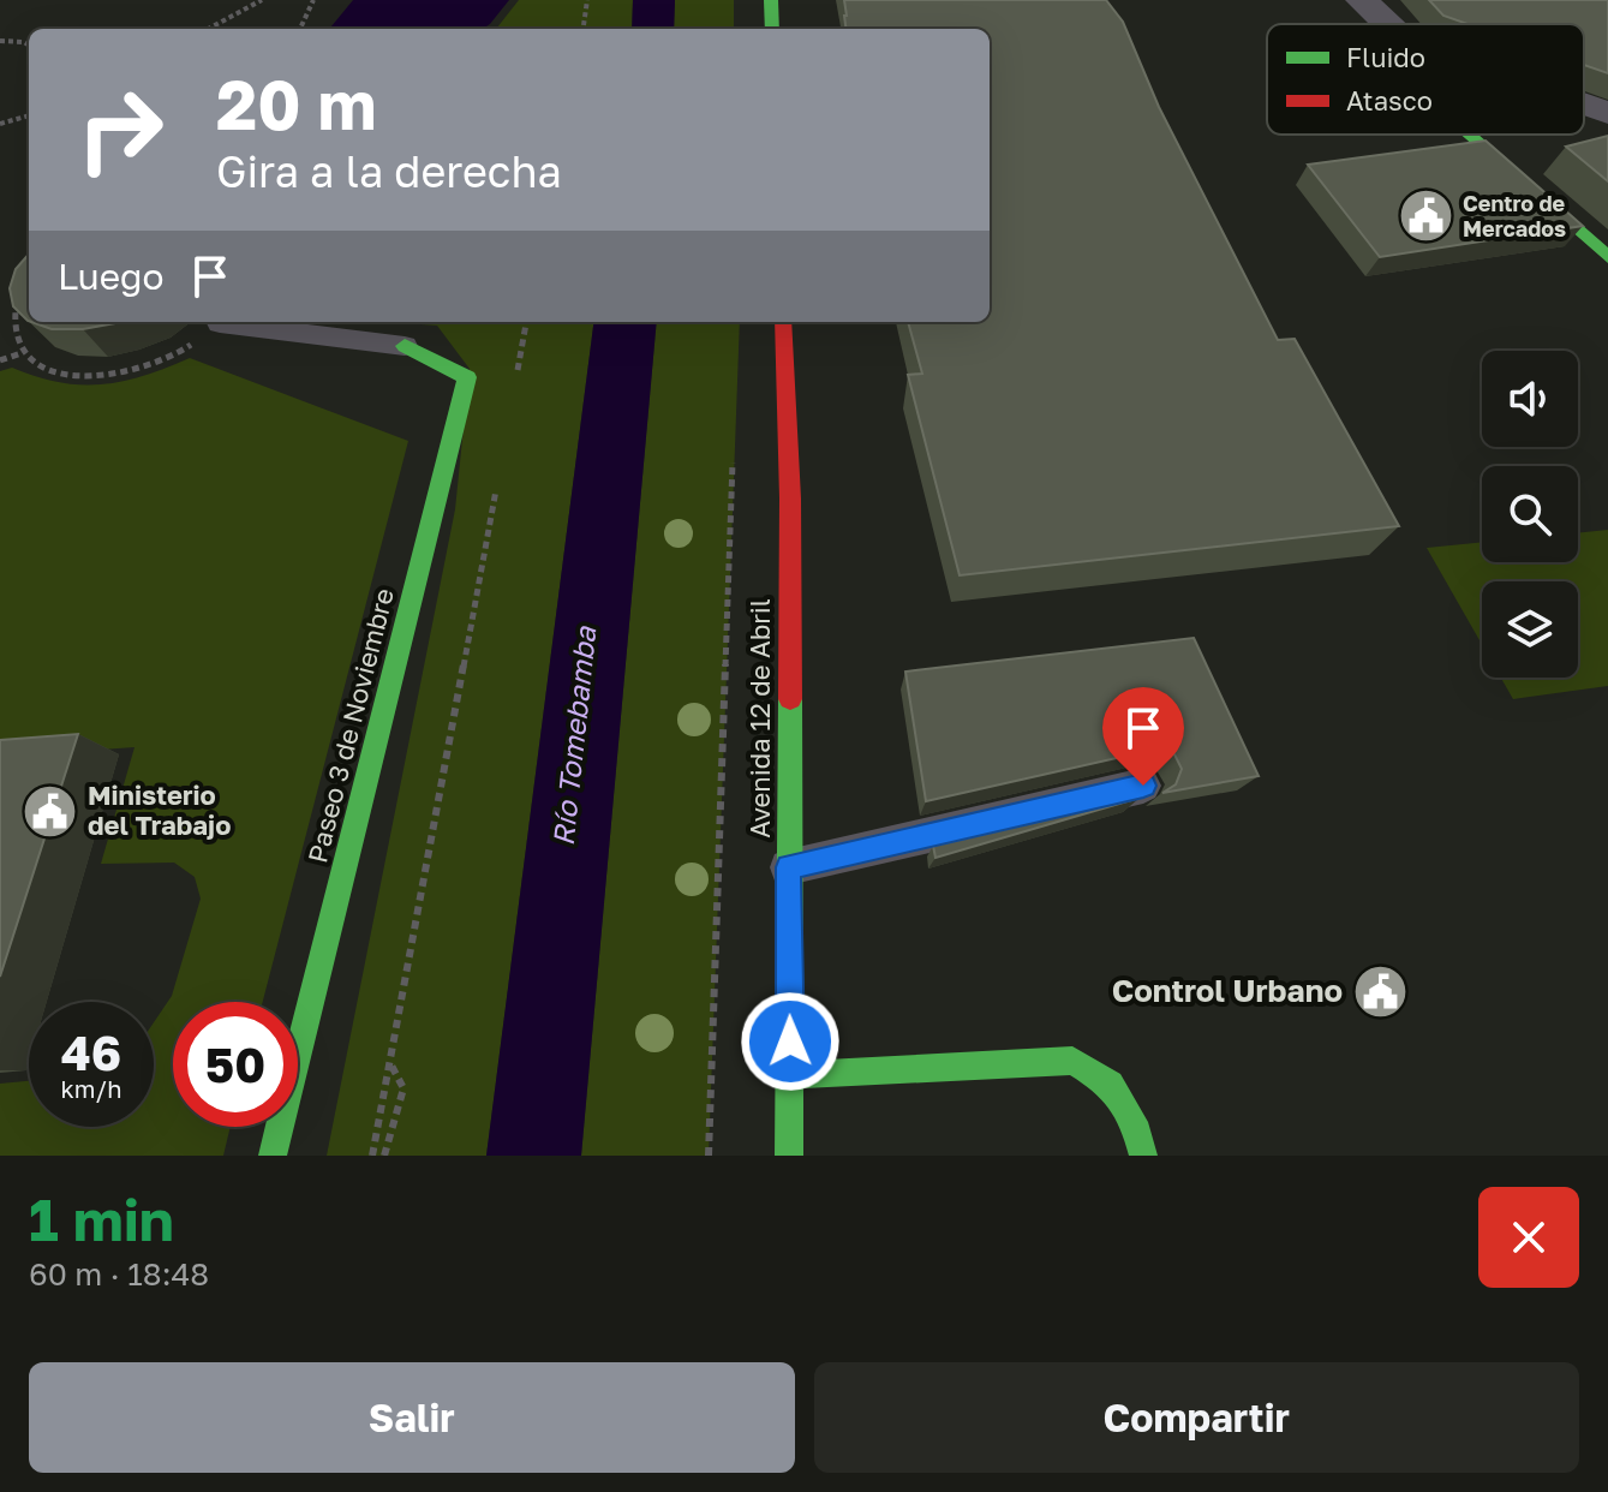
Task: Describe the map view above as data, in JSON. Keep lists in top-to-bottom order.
{
  "streets": {
    "street": ["Avenida 12 de Abril", "Paseo 3 de Noviembre"]
  },
  "water": ["Río Tomebamba"],
  "places": {
    "public building": ["Centro de Mercados", "Ministerio del Trabajo", "Control Urbano"]
  },
  "legend": ["Fluido", "Atasco"],
  "page": {
    "turn": ["20 m", "Gira a la derecha"],
    "then": "Luego",
    "speed": "46 km/h",
    "limit": "50",
    "heading": ["1 min", "60 m · 18:48"],
    "buttons": ["Salir", "Compartir"]
  }
}
